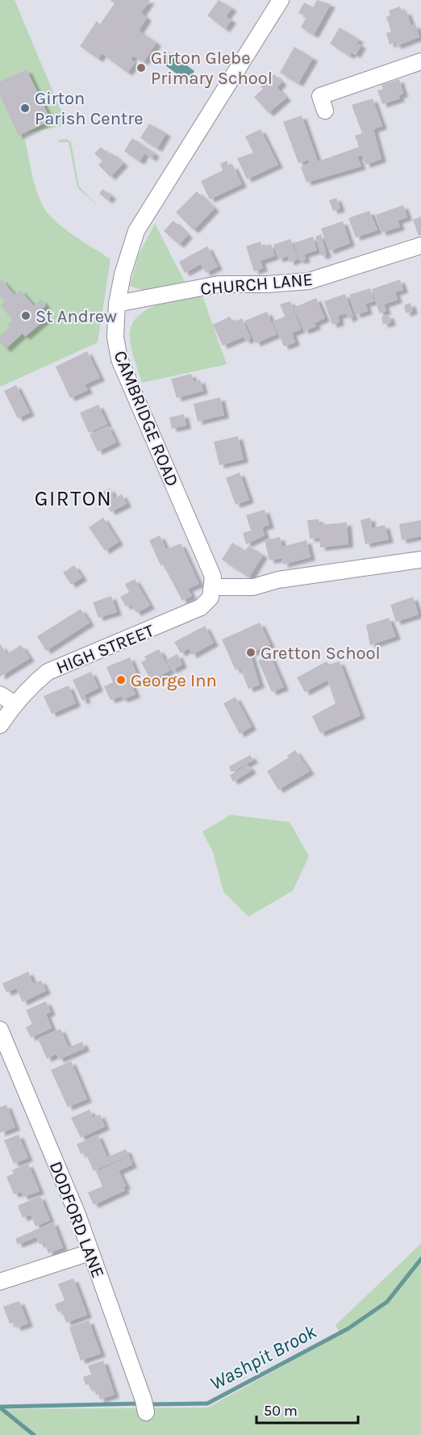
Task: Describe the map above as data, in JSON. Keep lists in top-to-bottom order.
{
  "streets": {
    "street": [
      "CHURCH LANE",
      "CAMBRIDGE ROAD",
      "HIGH STREET",
      "DODFORD LANE"
    ]
  },
  "crossings": [
    ["CHURCH LANE", "CAMBRIDGE ROAD"],
    ["CAMBRIDGE ROAD", "HIGH STREET"]
  ],
  "districts": ["GIRTON"],
  "water": ["Washpit Brook"],
  "places": [
    "Girton Glebe Primary School",
    "Girton Parish Centre",
    "St Andrew",
    "Gretton School",
    "George Inn"
  ],
  "scale_bar": "50 m"
}
